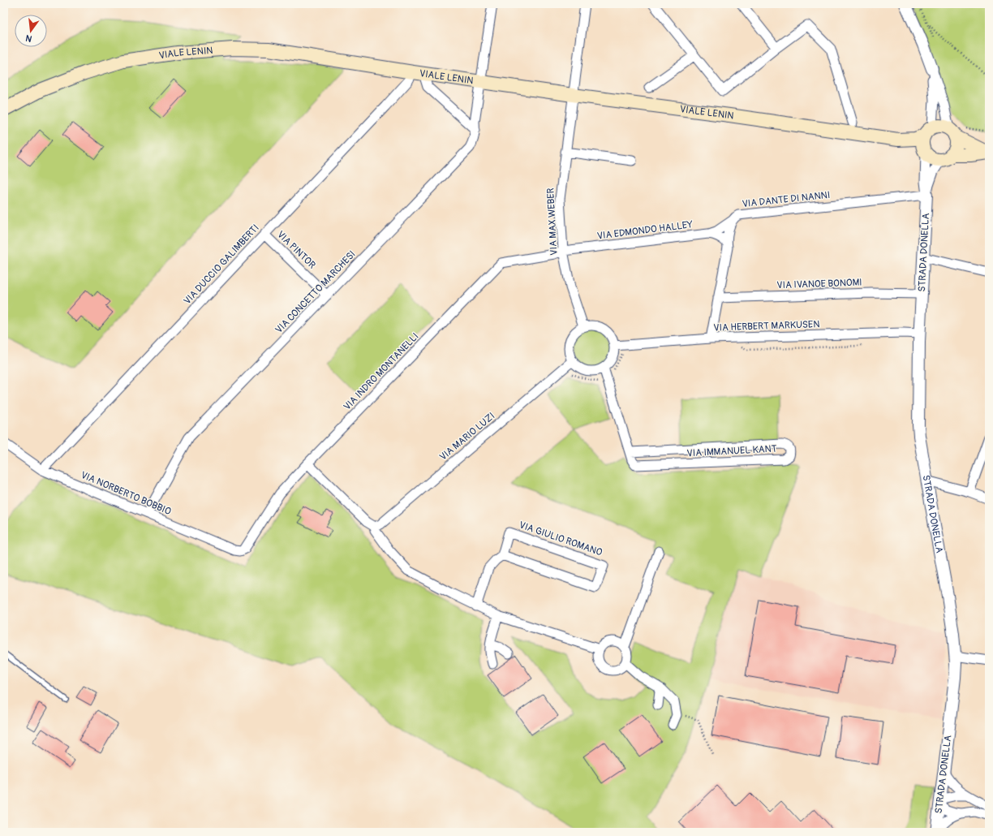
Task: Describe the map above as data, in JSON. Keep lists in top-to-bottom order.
{
  "streets": {
    "main road": ["VIALE LENIN"],
    "street": [
      "VIA DANTE DI NANNI",
      "VIA MAX WEBER",
      "VIA EDMONDO HALLEY",
      "VIA PINTOR",
      "STRADA DONELLA",
      "VIA DUCCIO GALIMBERTI",
      "VIA IVANOE BONOMI",
      "VIA CONCETTO MARCHESI",
      "VIA HERBERT MARKUSEN",
      "VIA INDRO MONTANELLI",
      "VIA MARIO LUZI",
      "VIA IMMANUEL KANT",
      "VIA NORBERTO BOBBIO",
      "VIA GIULIO ROMANO"
    ]
  },
  "crossings": [
    ["VIALE LENIN", "VIA MAX WEBER"],
    ["VIALE LENIN", "VIA DUCCIO GALIMBERTI"],
    ["VIALE LENIN", "VIA CONCETTO MARCHESI"],
    ["VIA DANTE DI NANNI", "VIA EDMONDO HALLEY"],
    ["VIA DANTE DI NANNI", "STRADA DONELLA"],
    ["VIA MAX WEBER", "VIA EDMONDO HALLEY"],
    ["VIA MAX WEBER", "VIA HERBERT MARKUSEN"],
    ["VIA MAX WEBER", "VIA INDRO MONTANELLI"],
    ["VIA MAX WEBER", "VIA MARIO LUZI"],
    ["VIA MAX WEBER", "VIA IMMANUEL KANT"],
    ["VIA EDMONDO HALLEY", "VIA INDRO MONTANELLI"],
    ["VIA PINTOR", "VIA DUCCIO GALIMBERTI"],
    ["VIA PINTOR", "VIA CONCETTO MARCHESI"],
    ["STRADA DONELLA", "VIA IVANOE BONOMI"],
    ["STRADA DONELLA", "VIA HERBERT MARKUSEN"],
    ["VIA DUCCIO GALIMBERTI", "VIA NORBERTO BOBBIO"],
    ["VIA CONCETTO MARCHESI", "VIA NORBERTO BOBBIO"],
    ["VIA HERBERT MARKUSEN", "VIA MARIO LUZI"],
    ["VIA HERBERT MARKUSEN", "VIA IMMANUEL KANT"],
    ["VIA INDRO MONTANELLI", "VIA NORBERTO BOBBIO"],
    ["VIA MARIO LUZI", "VIA IMMANUEL KANT"]
  ],
  "north": "bottom"
}
